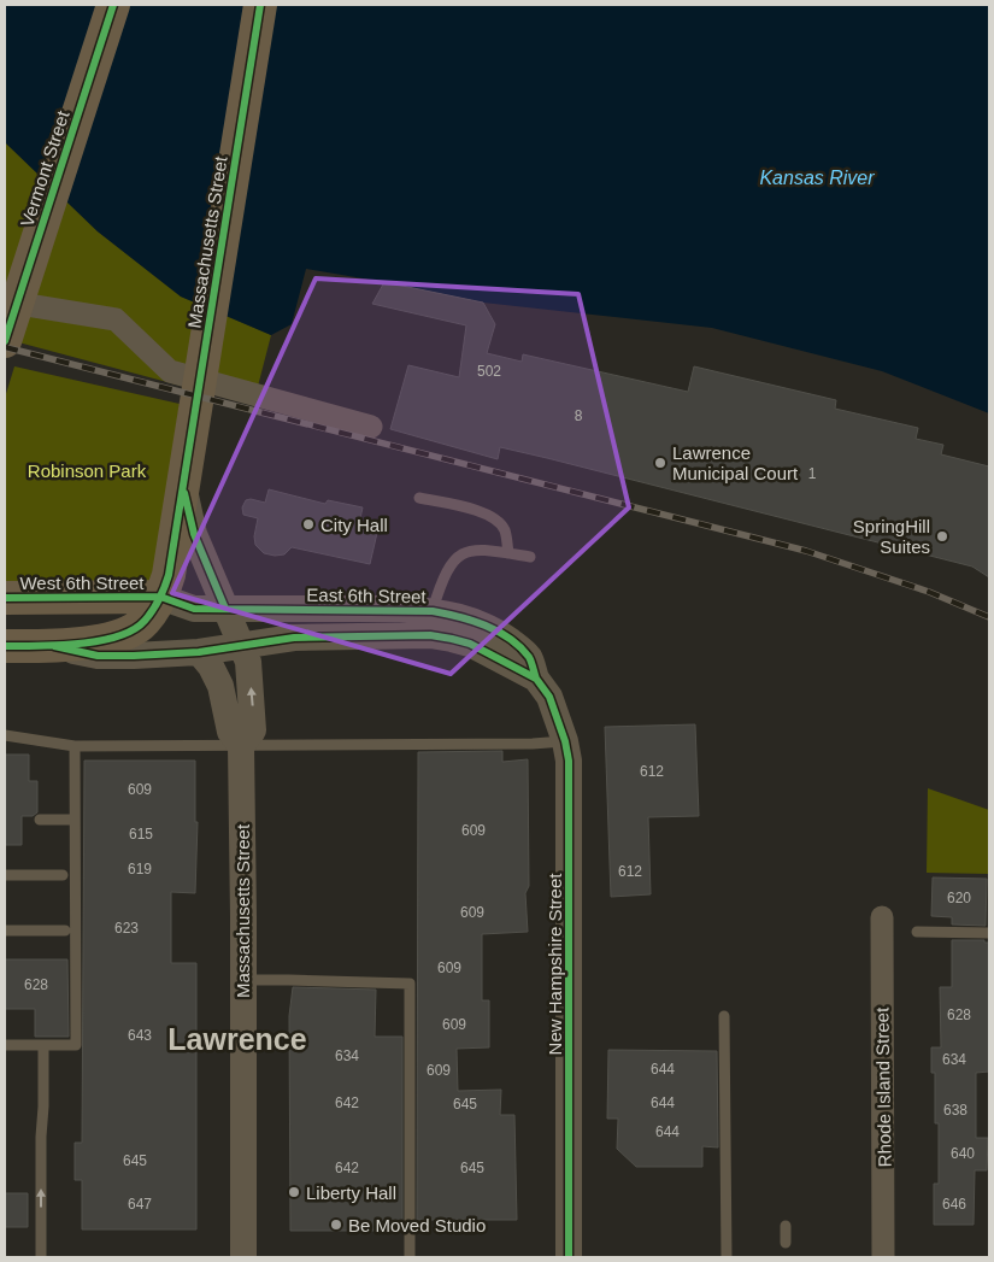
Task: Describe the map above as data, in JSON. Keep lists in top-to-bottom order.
{
  "streets": {
    "highway": ["Vermont Street", "Massachusetts Street", "West 6th Street"],
    "street": ["East 6th Street", "New Hampshire Street", "Rhode Island Street"]
  },
  "crossings": [
    ["Massachusetts Street", "West 6th Street"],
    ["Massachusetts Street", "East 6th Street"],
    ["West 6th Street", "East 6th Street"],
    ["East 6th Street", "New Hampshire Street"]
  ],
  "districts": ["Lawrence"],
  "water": ["Kansas River"],
  "parks": ["Robinson Park"],
  "places": [
    "Lawrence Municipal Court",
    "City Hall",
    "SpringHill Suites",
    "Liberty Hall",
    "Be Moved Studio"
  ],
  "house_numbers": [
    "502",
    "8",
    "1",
    "612",
    "609",
    "609",
    "615",
    "619",
    "612",
    "620",
    "609",
    "623",
    "609",
    "628",
    "628",
    "609",
    "643",
    "634",
    "634",
    "644",
    "609",
    "642",
    "644",
    "645",
    "638",
    "644",
    "640",
    "645",
    "642",
    "645",
    "647",
    "646"
  ]
}
